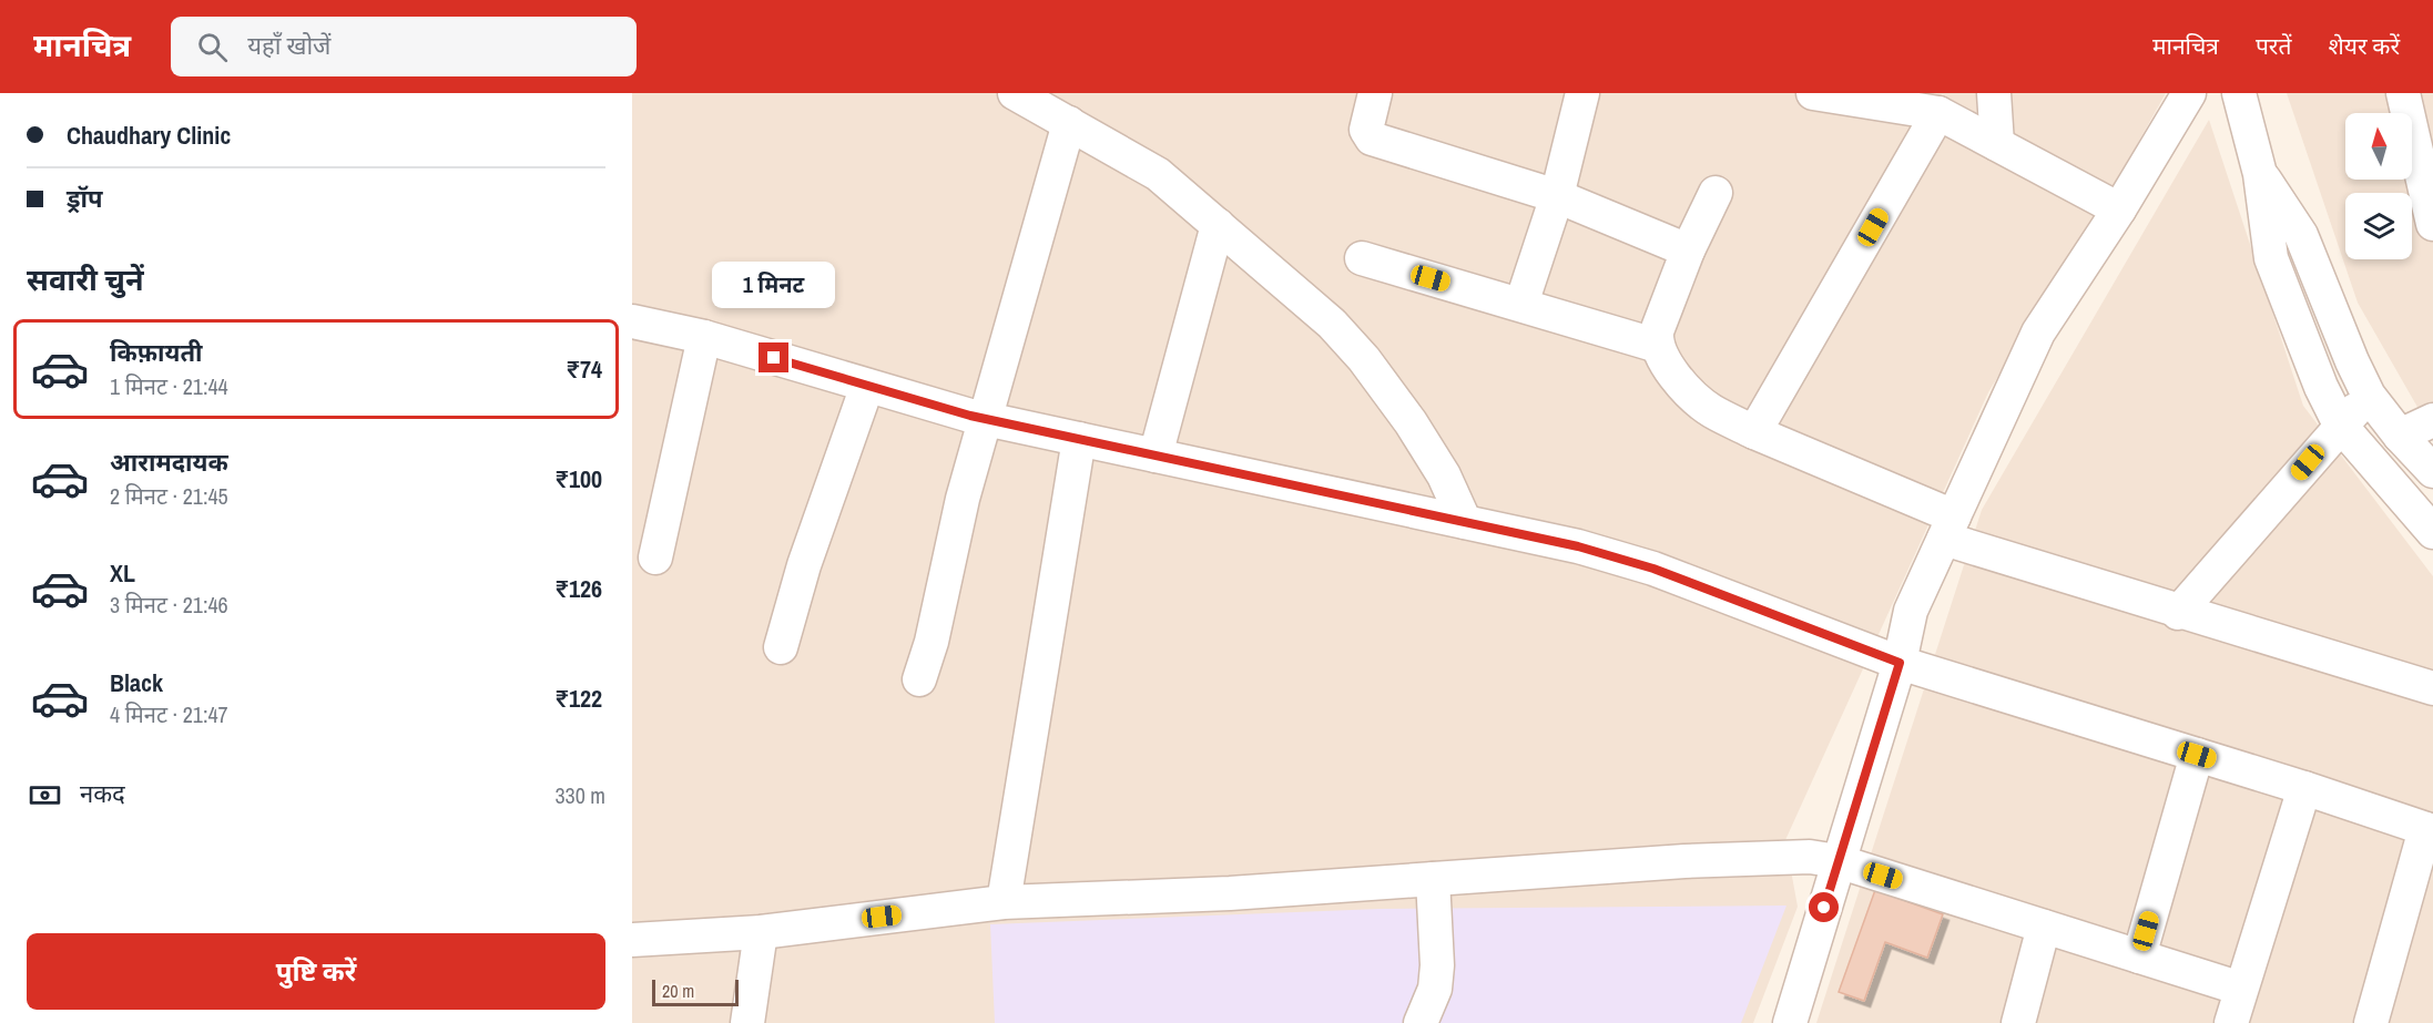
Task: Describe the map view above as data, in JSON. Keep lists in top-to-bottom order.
{
  "scale_bar": "20 m",
  "north": "top",
  "page": {
    "header": "मानचित्र",
    "search": "यहाँ खोजें",
    "nav": ["मानचित्र", "परतें", "शेयर करें"],
    "banner": ["Chaudhary Clinic", "ड्रॉप"],
    "heading": "सवारी चुनें",
    "bubble": "1 मिनट",
    "list": [
      {
        "name": "किफ़ायती",
        "note": "1 मिनट · 21:44",
        "value": "₹74"
      },
      {
        "name": "आरामदायक",
        "note": "2 मिनट · 21:45",
        "value": "₹100"
      },
      {
        "name": "XL",
        "note": "3 मिनट · 21:46",
        "value": "₹126"
      },
      {
        "name": "Black",
        "note": "4 मिनट · 21:47",
        "value": "₹122"
      }
    ],
    "pay": ["नकद", "330 m"],
    "buttons": "पुष्टि करें",
    "scale": "20 m"
  }
}
